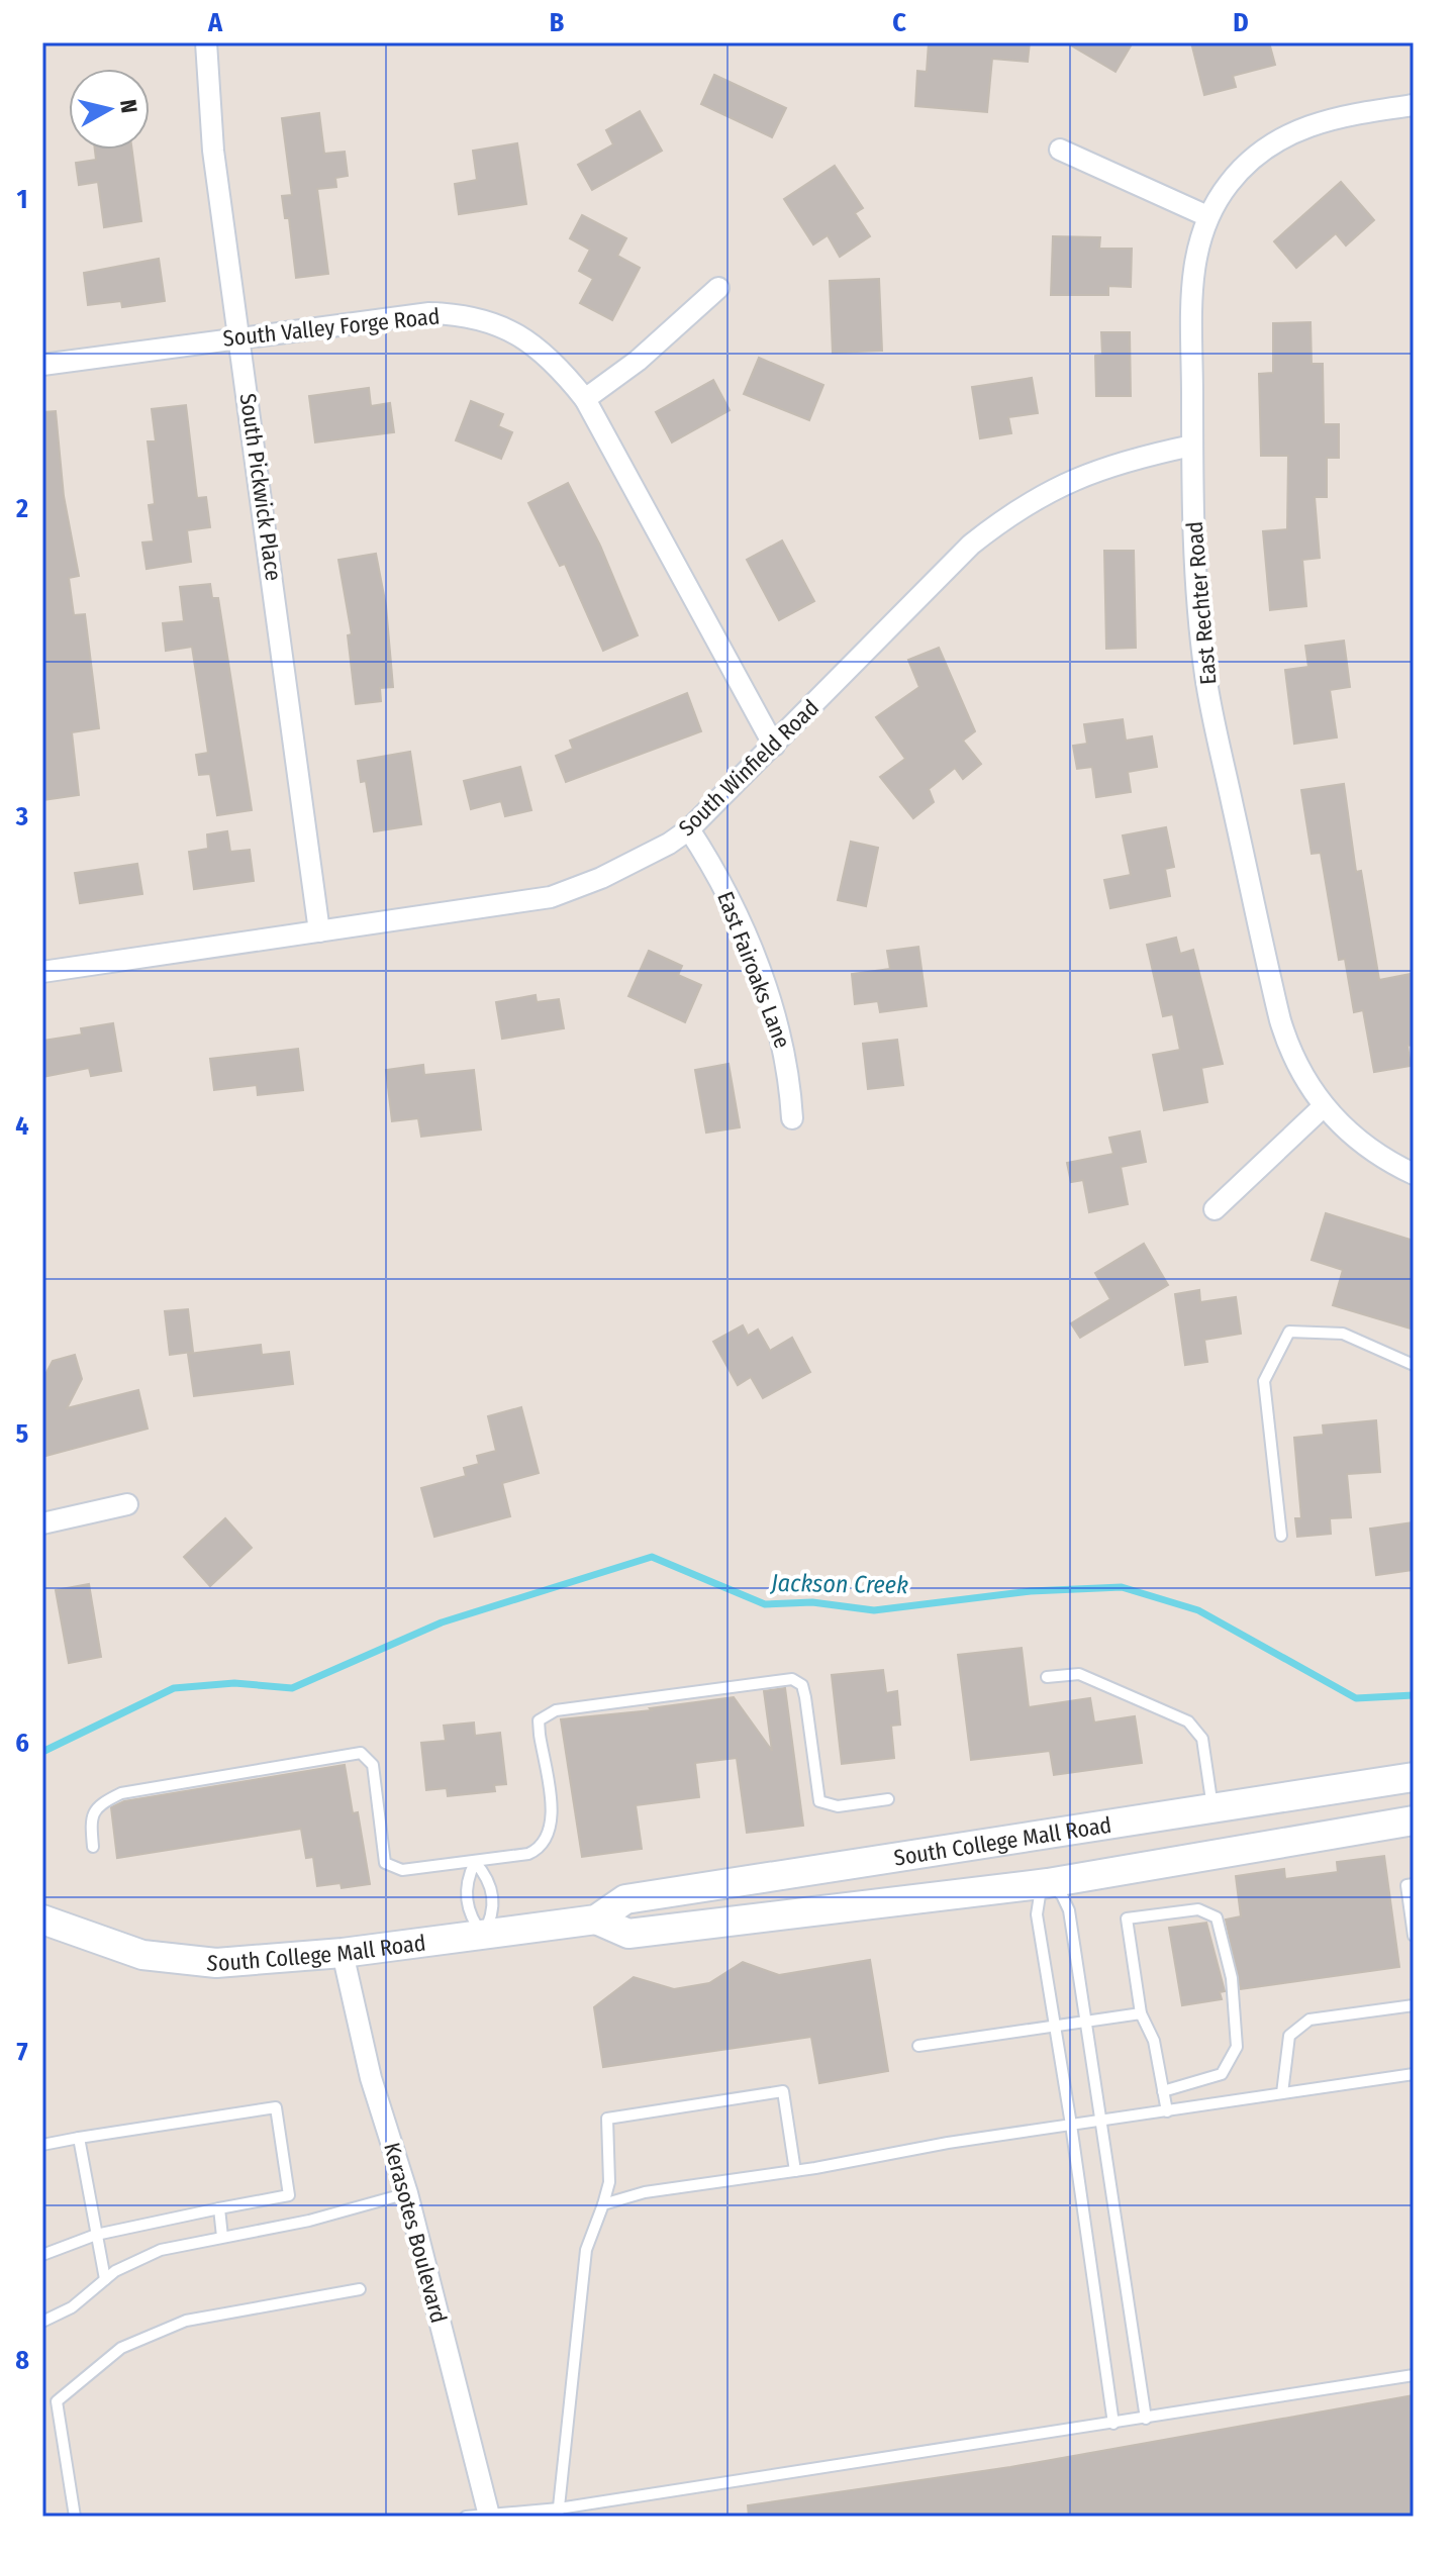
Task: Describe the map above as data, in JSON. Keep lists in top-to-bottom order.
{
  "streets": {
    "main road": ["South College Mall Road"],
    "street": [
      "South Valley Forge Road",
      "South Pickwick Place",
      "East Rechter Road",
      "South Winfield Road",
      "East Fairoaks Lane",
      "Kerasotes Boulevard"
    ]
  },
  "crossings": [
    ["South Valley Forge Road", "South Pickwick Place"],
    ["South Valley Forge Road", "South Winfield Road"],
    ["South Pickwick Place", "South Winfield Road"],
    ["East Rechter Road", "South Winfield Road"],
    ["South Winfield Road", "East Fairoaks Lane"],
    ["South College Mall Road", "Kerasotes Boulevard"]
  ],
  "water": ["Jackson Creek"],
  "north": "right",
  "grid": {
    "columns": [
      "A",
      "B",
      "C",
      "D"
    ],
    "rows": [
      "1",
      "2",
      "3",
      "4",
      "5",
      "6",
      "7",
      "8"
    ]
  }
}
